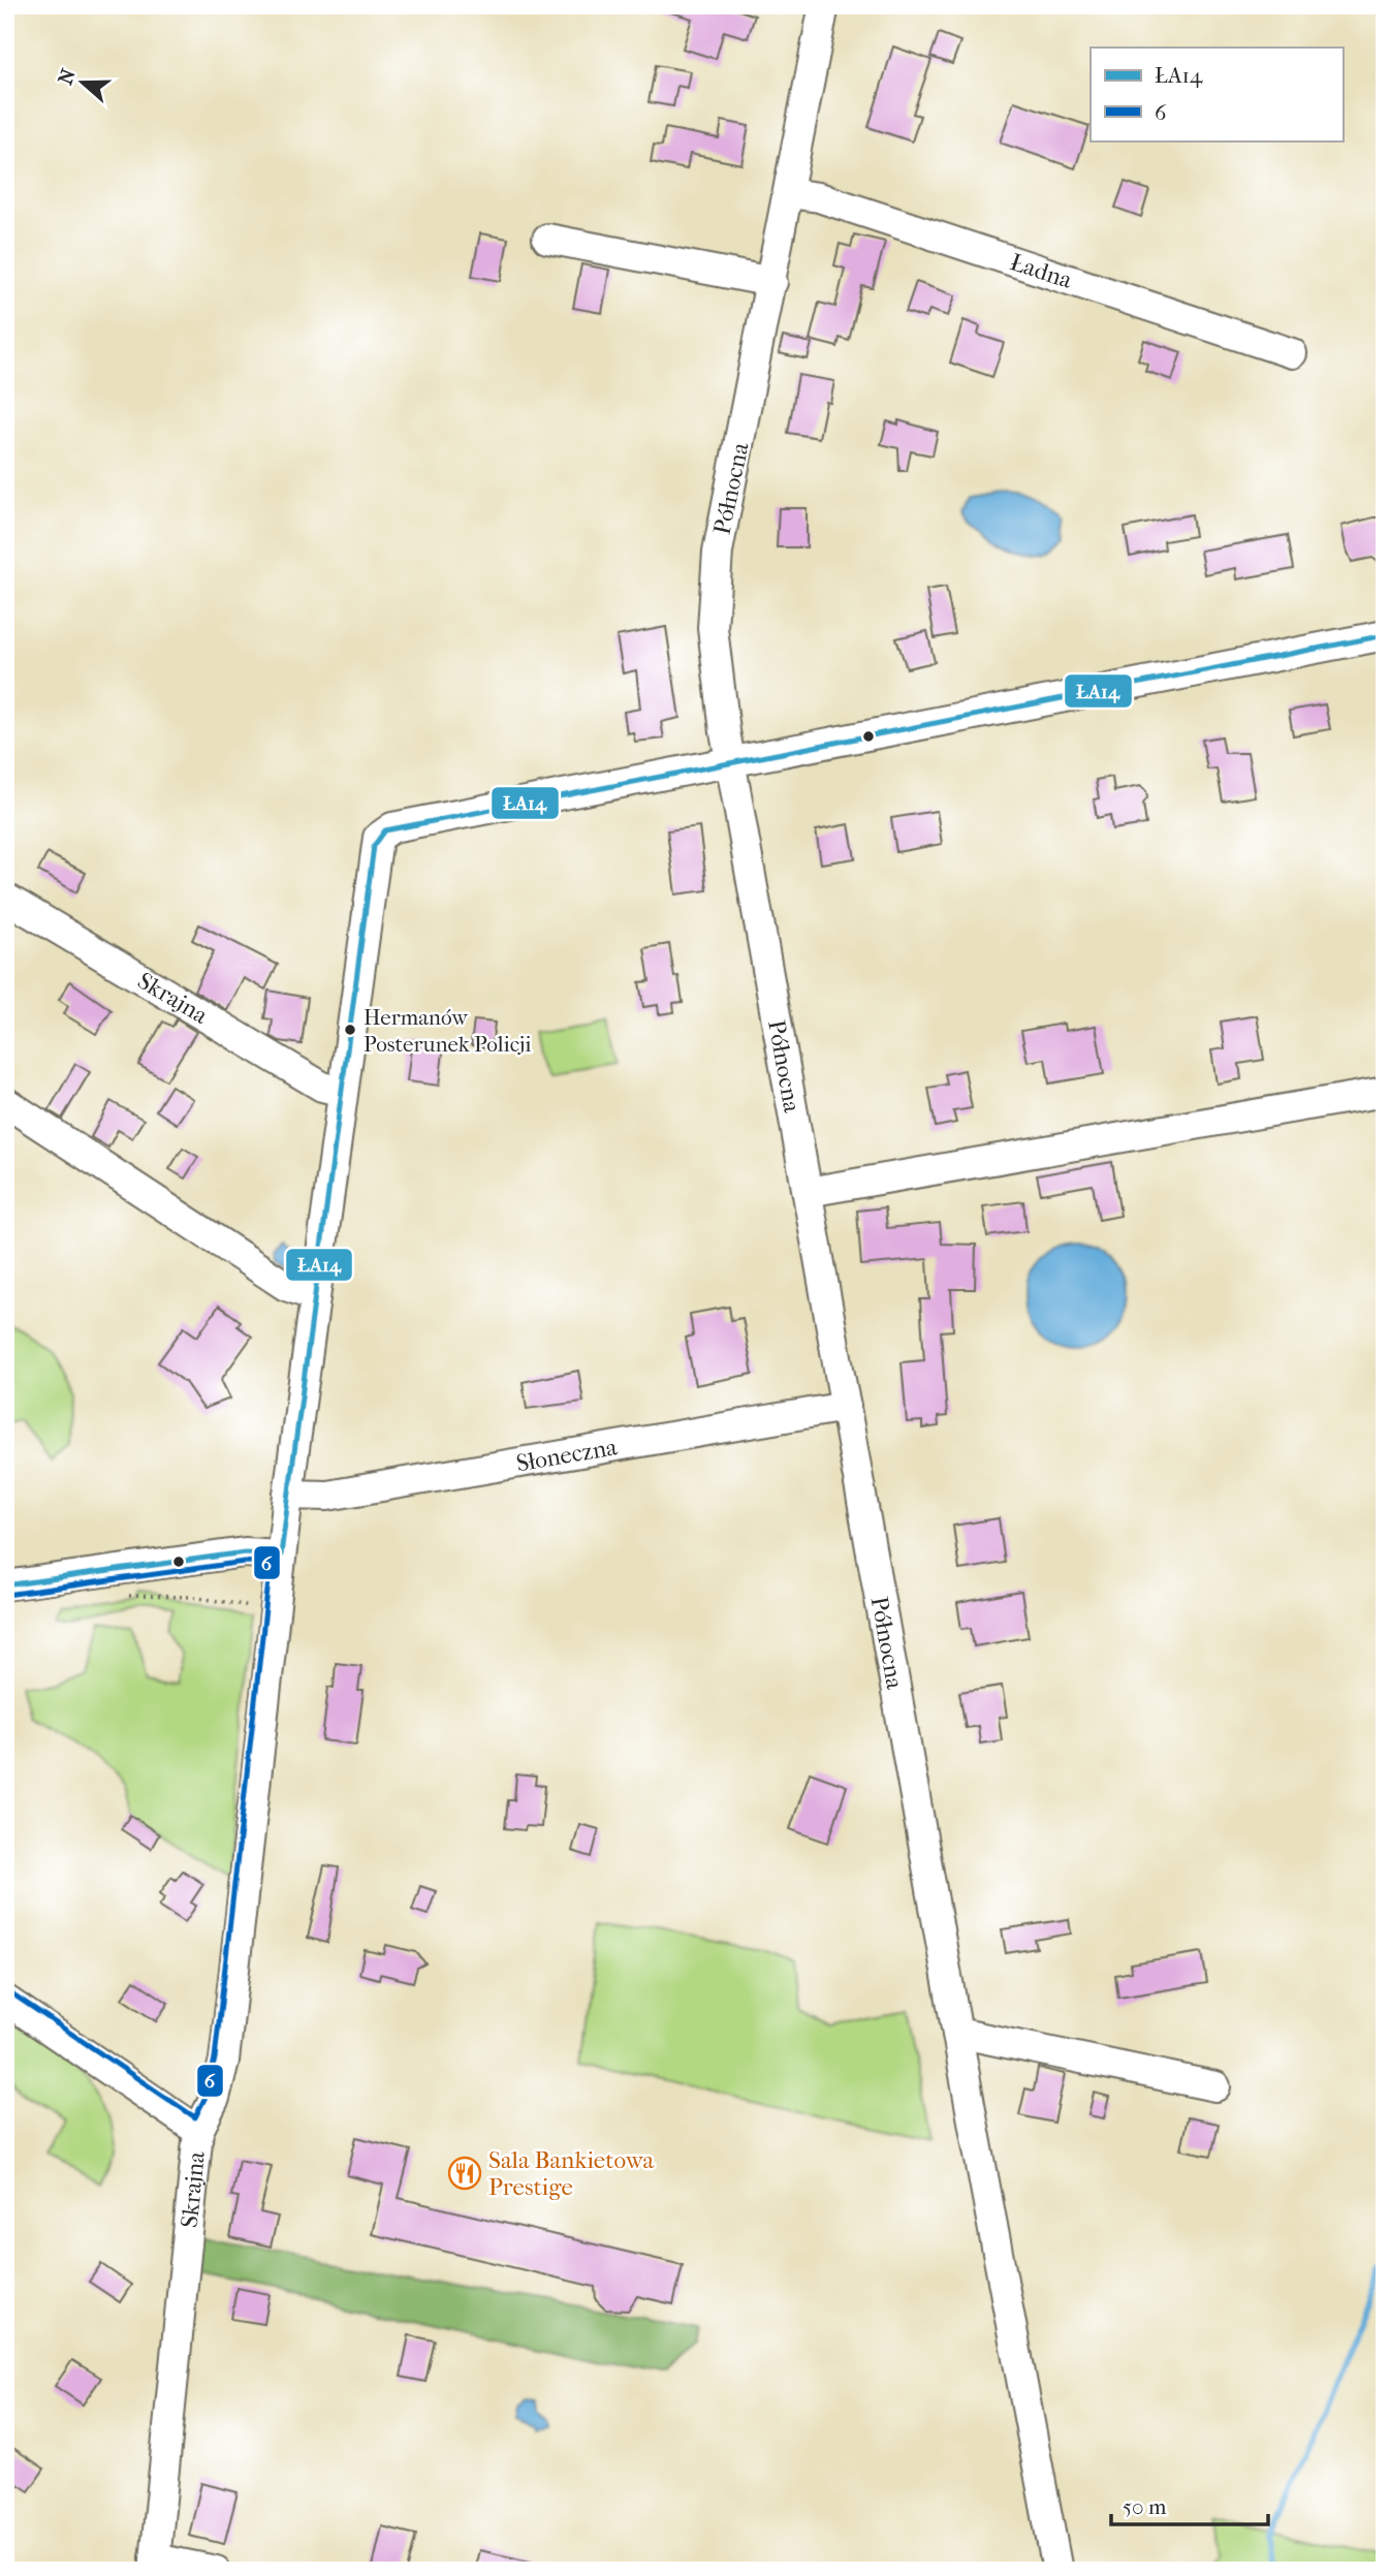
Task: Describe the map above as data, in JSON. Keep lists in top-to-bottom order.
{
  "streets": {
    "street": [
      "Ładna",
      "Północna",
      "Skrajna",
      "Słoneczna"
    ]
  },
  "crossings": [
    ["Ładna", "Północna"],
    ["Północna", "Skrajna"],
    ["Północna", "Słoneczna"],
    ["Skrajna", "Słoneczna"]
  ],
  "places": {
    "other": ["Hermanów Posterunek Policji"],
    "restaurant": ["Sala Bankietowa Prestige"]
  },
  "lines": ["transit line ŁA14", "transit line 6"],
  "legend": ["ŁA14", "6"],
  "scale_bar": "50 m",
  "north": "left"
}
